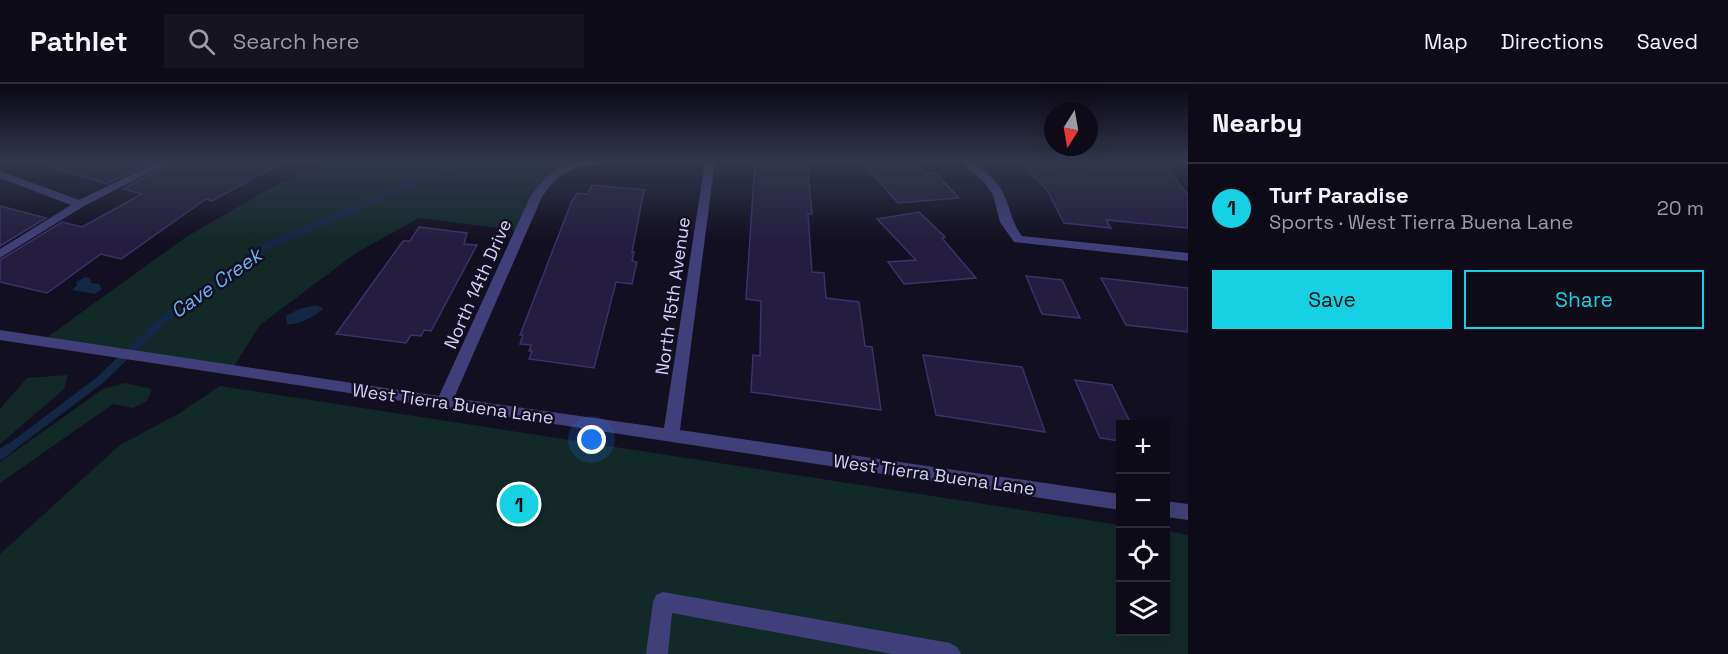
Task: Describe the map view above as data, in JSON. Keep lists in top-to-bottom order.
{
  "streets": {
    "street": ["North 14th Drive", "North 15th Avenue", "West Tierra Buena Lane"]
  },
  "crossings": [
    ["North 14th Drive", "West Tierra Buena Lane"],
    ["North 15th Avenue", "West Tierra Buena Lane"]
  ],
  "water": ["Cave Creek"],
  "north": "bottom",
  "page": {
    "header": "Pathlet",
    "search": "Search here",
    "nav": ["Map", "Directions", "Saved"],
    "heading": "Nearby",
    "list": [
      {
        "mark": "1",
        "name": "Turf Paradise",
        "note": "Sports · West Tierra Buena Lane",
        "value": "20 m"
      }
    ],
    "buttons": ["Save", "Share"],
    "map_buttons": ["+", "−"],
    "pins": "1"
  }
}
